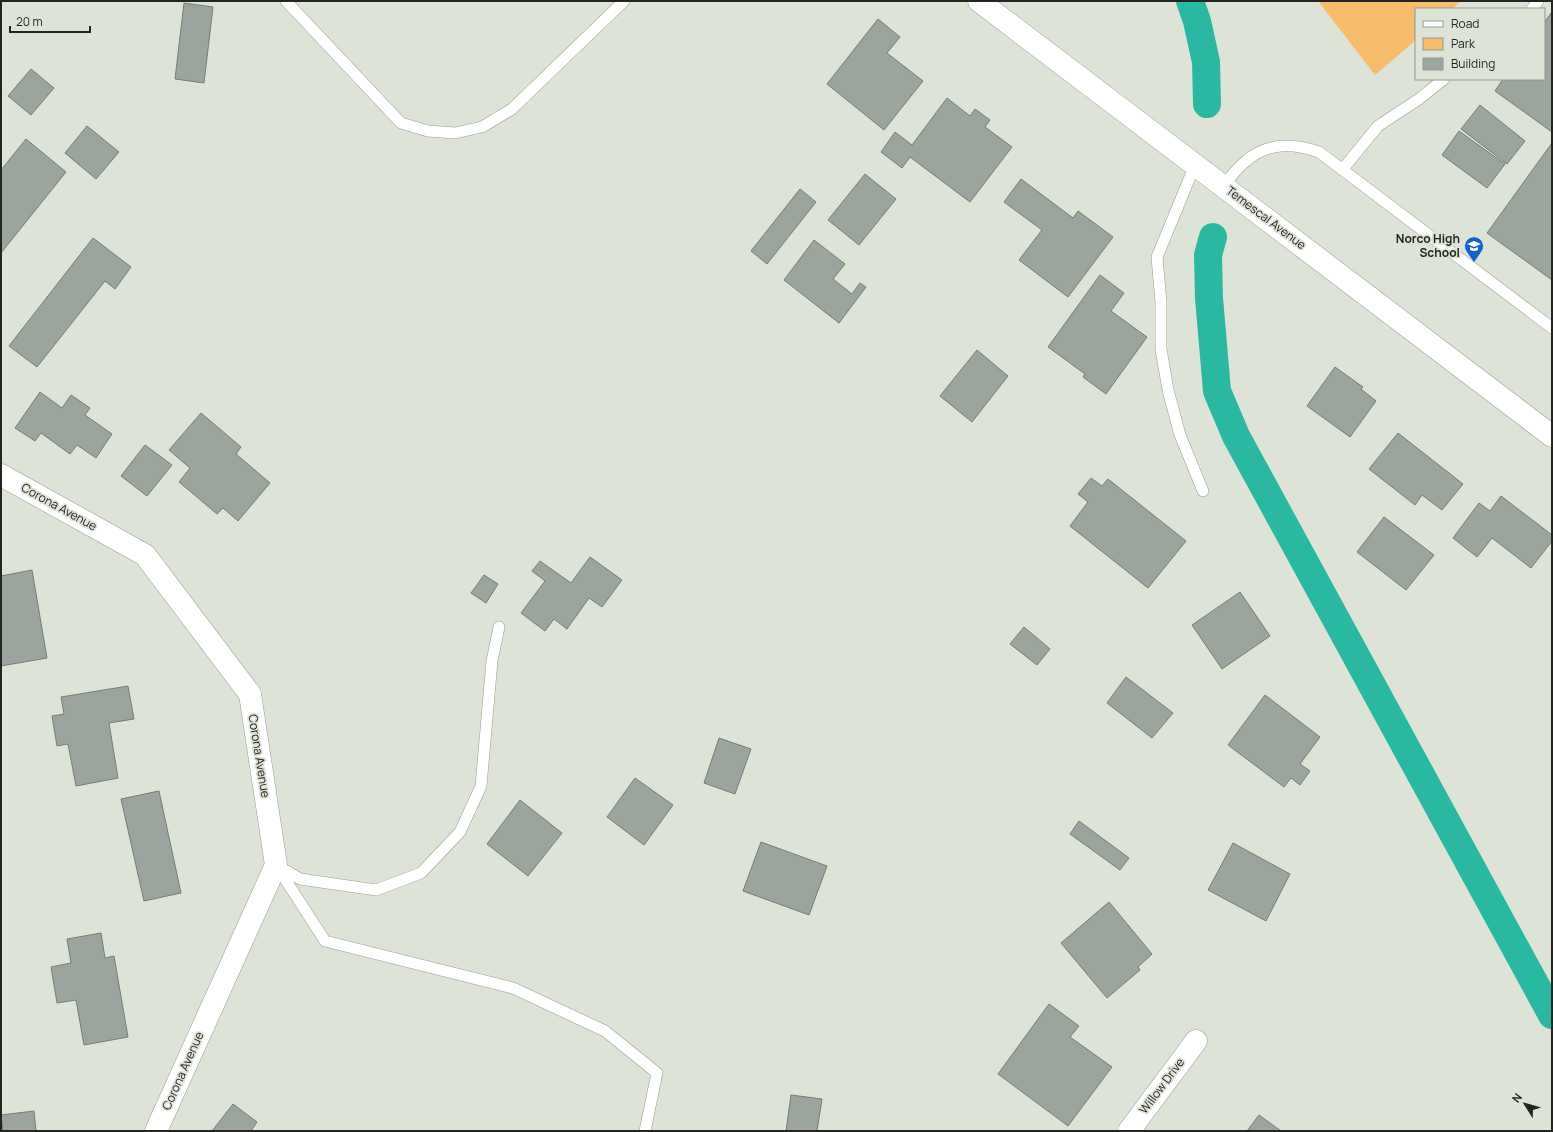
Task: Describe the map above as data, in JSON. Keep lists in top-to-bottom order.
{
  "streets": {
    "street": ["Temescal Avenue", "Corona Avenue", "Willow Drive"]
  },
  "places": {
    "school or university": ["Norco High School"]
  },
  "legend": ["Road", "Park", "Building"],
  "scale_bar": "20 m",
  "north": "top left"
}
